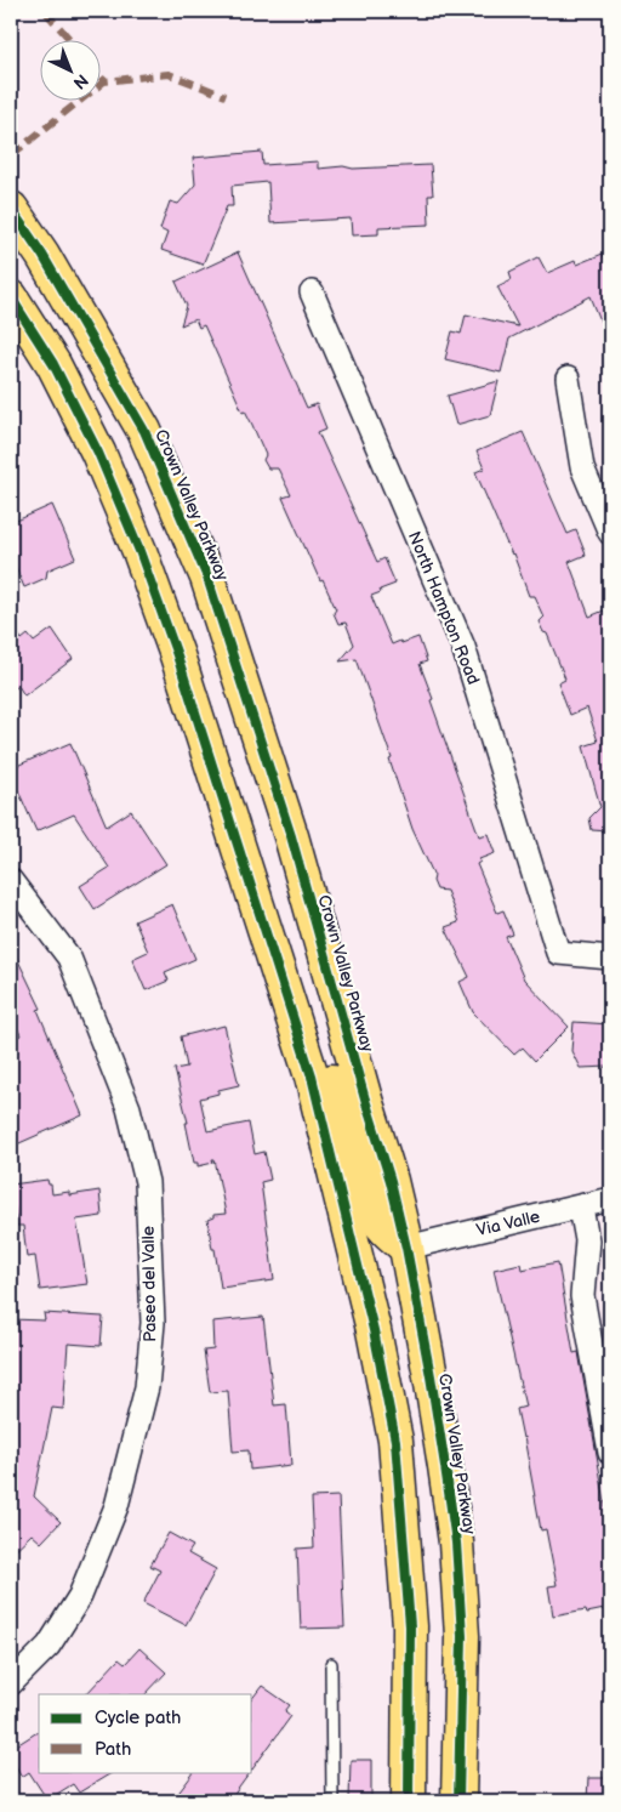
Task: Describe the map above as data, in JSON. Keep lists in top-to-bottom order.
{
  "streets": {
    "main road": ["Crown Valley Parkway"],
    "street": ["North Hampton Road", "Via Valle", "Paseo del Valle"]
  },
  "crossings": [
    ["Crown Valley Parkway", "Via Valle"]
  ],
  "legend": ["Cycle path", "Path"],
  "north": "bottom right"
}
